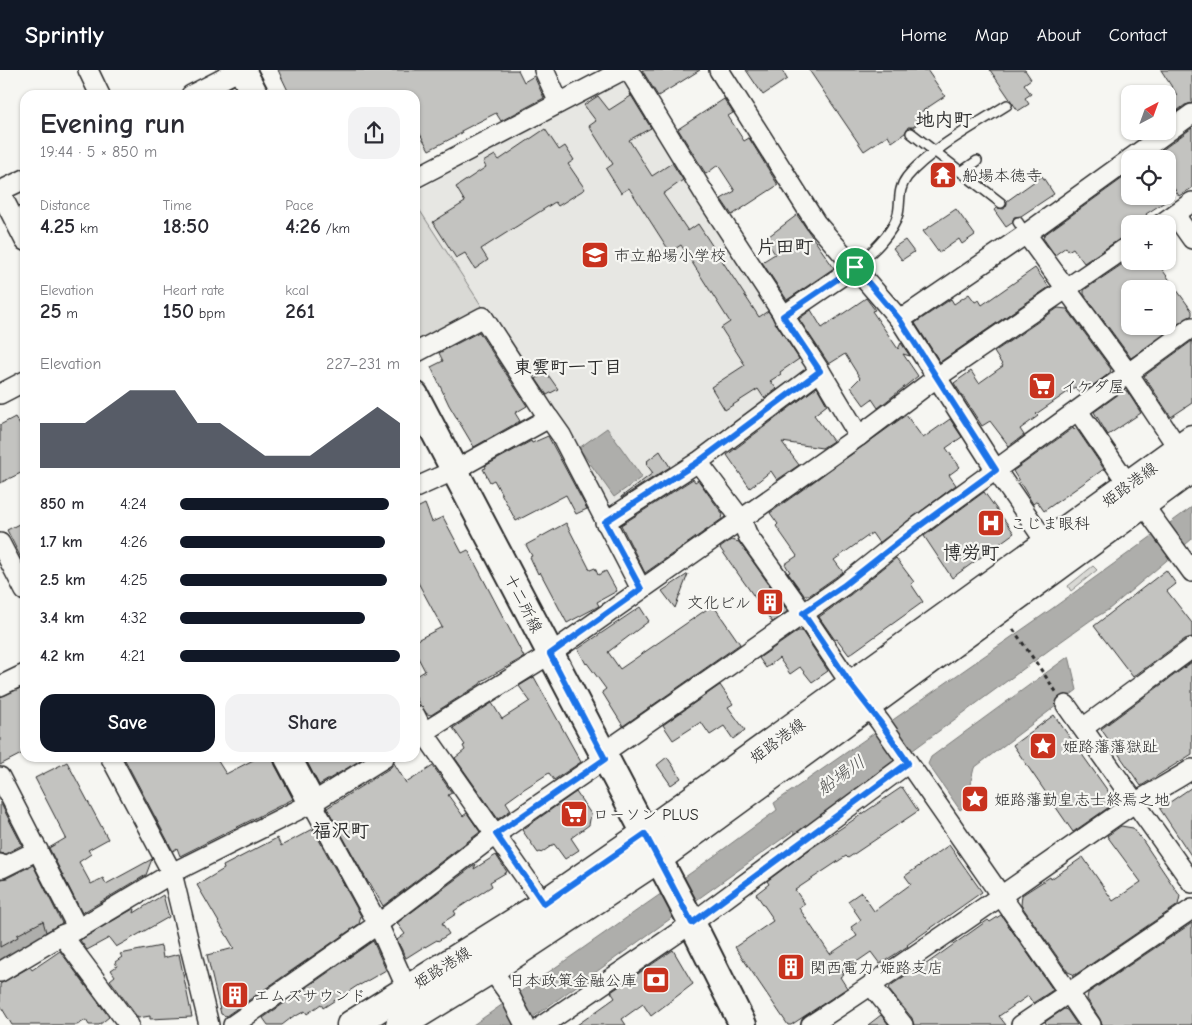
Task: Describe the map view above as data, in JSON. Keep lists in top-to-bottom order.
{
  "streets": {
    "main road": ["姫路港線"],
    "street": ["十二所線"]
  },
  "crossings": [
    ["姫路港線", "十二所線"]
  ],
  "districts": [
    "地内町",
    "片田町",
    "東雲町一丁目",
    "博労町",
    "福沢町"
  ],
  "water": ["船場川"],
  "places": {
    "temple": ["船場本徳寺"],
    "school or university": ["市立船場小学校"],
    "supermarket": ["イケダ屋", "ローソン PLUS"],
    "hospital": ["こじま眼科"],
    "building": ["文化ビル", "関西電力 姫路支店", "エムズサウンド"],
    "place": ["姫路藩藩獄趾", "姫路藩勤皇志士終焉之地"],
    "bank": ["日本政策金融公庫"]
  },
  "north": "top right",
  "page": {
    "header": "Sprintly",
    "nav": [
      "Home",
      "Map",
      "About",
      "Contact"
    ],
    "map_buttons": ["+", "−"],
    "heading": ["Evening run", "19:44 · 5 × 850 m"],
    "stats": [
      ["Distance", "4.25 km"],
      ["Time", "18:50"],
      ["Pace", "4:26 /km"],
      ["Elevation", "25 m"],
      ["Heart rate", "150 bpm"],
      ["kcal", "261"]
    ],
    "chart": ["Elevation", "227–231 m"],
    "list": [
      {
        "name": "850 m",
        "note": "4:24"
      },
      {
        "name": "1.7 km",
        "note": "4:26"
      },
      {
        "name": "2.5 km",
        "note": "4:25"
      },
      {
        "name": "3.4 km",
        "note": "4:32"
      },
      {
        "name": "4.2 km",
        "note": "4:21"
      }
    ],
    "buttons": ["Save", "Share"]
  }
}
